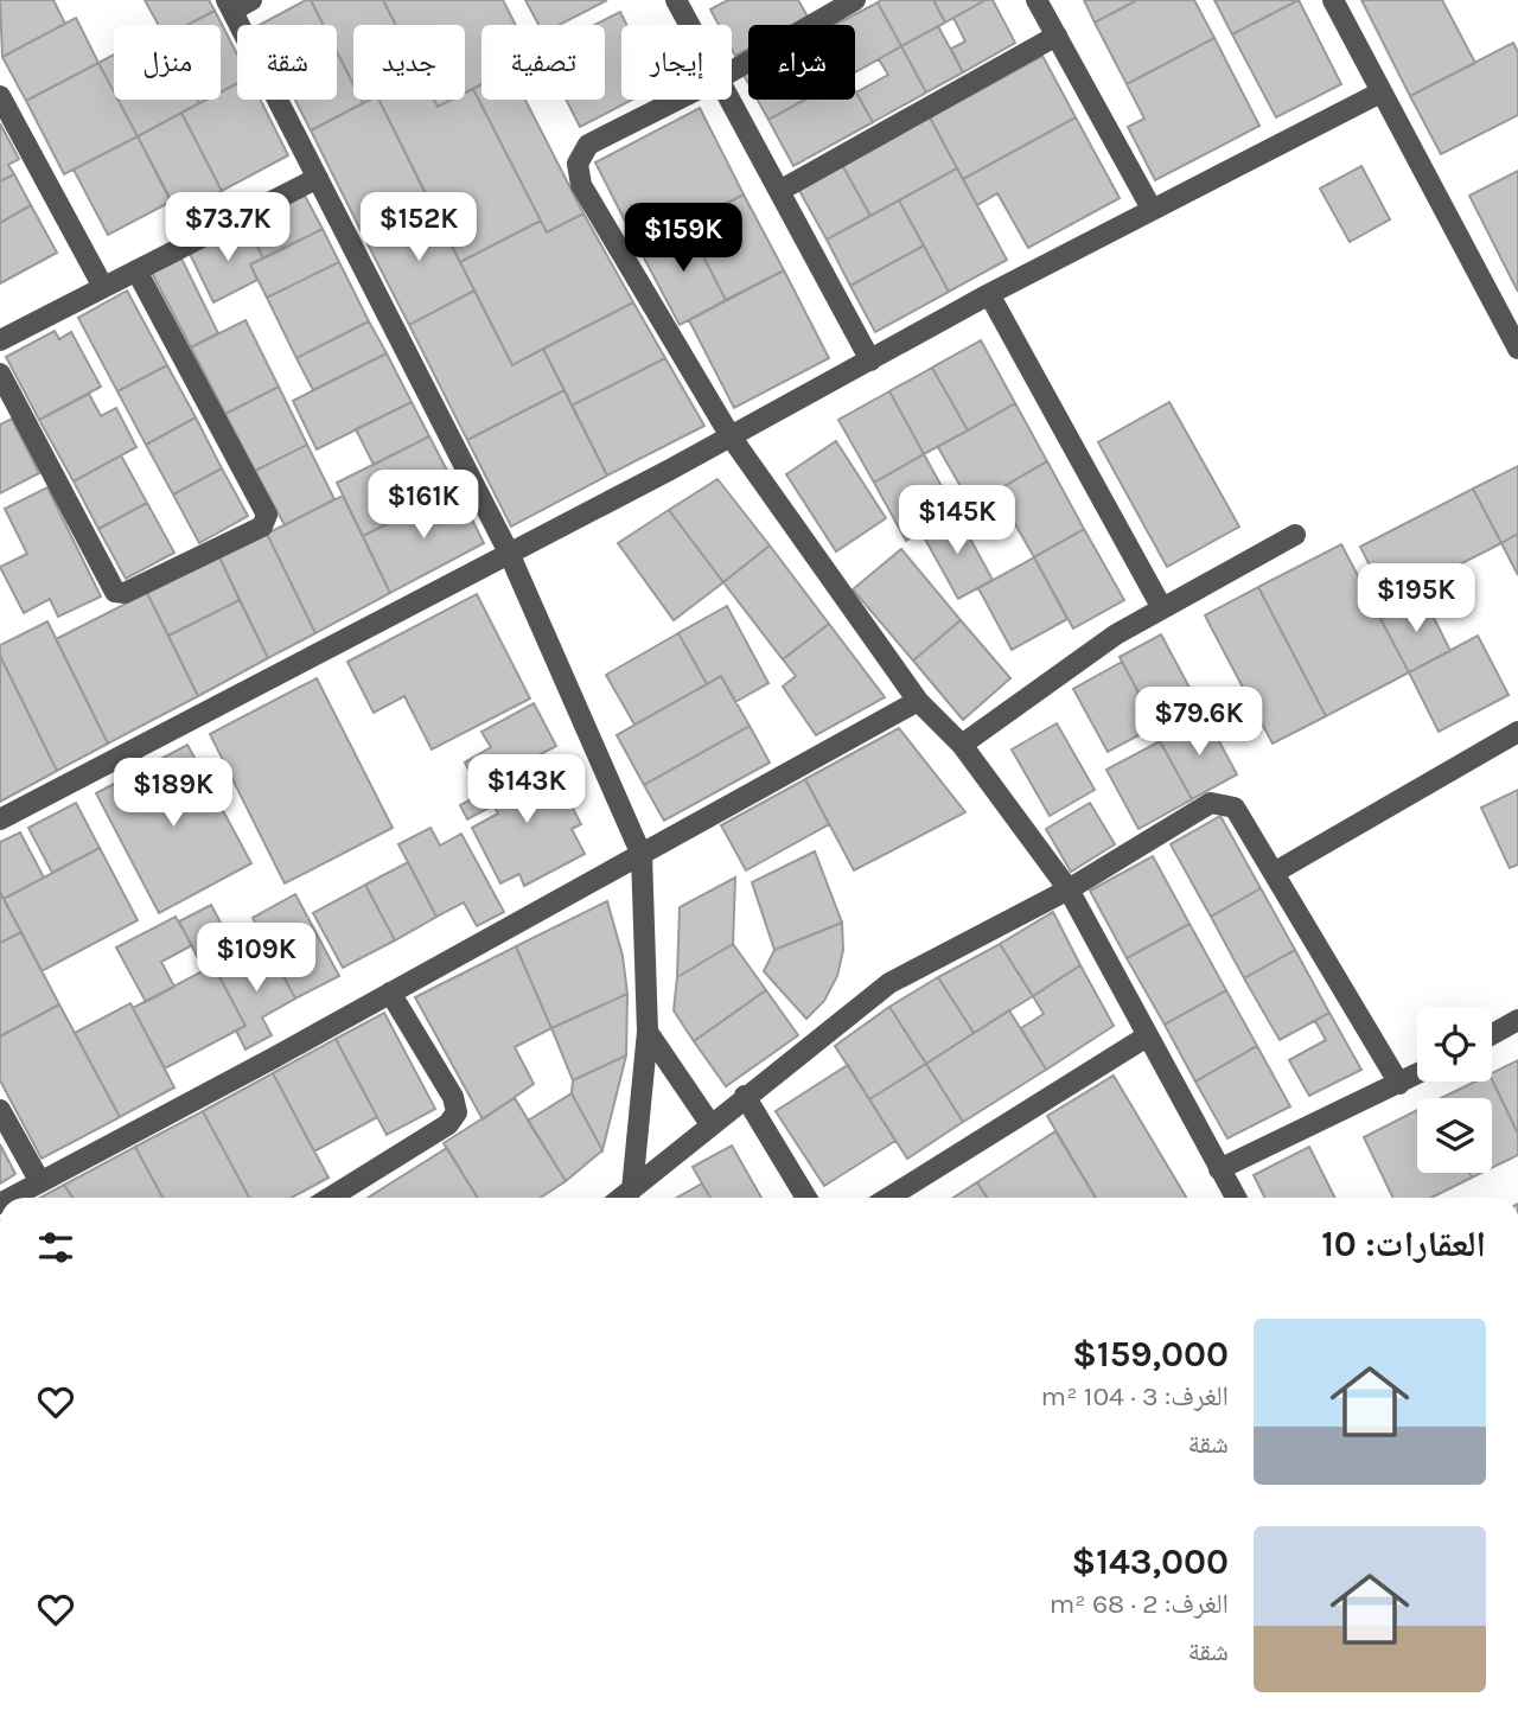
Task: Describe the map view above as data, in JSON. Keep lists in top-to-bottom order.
{
  "page": {
    "chip": [
      "شراء",
      "إيجار",
      "تصفية",
      "جديد",
      "شقة",
      "منزل"
    ],
    "price": [
      "$73.7K",
      "$152K",
      "$159K",
      "$161K",
      "$145K",
      "$195K",
      "$79.6K",
      "$143K",
      "$189K",
      "$109K"
    ],
    "heading": "العقارات: 10",
    "list": [
      {
        "name": "$159,000",
        "note": "الغرف: 3 · 104 m² · شقة"
      },
      {
        "name": "$143,000",
        "note": "الغرف: 2 · 68 m² · شقة"
      }
    ]
  }
}
